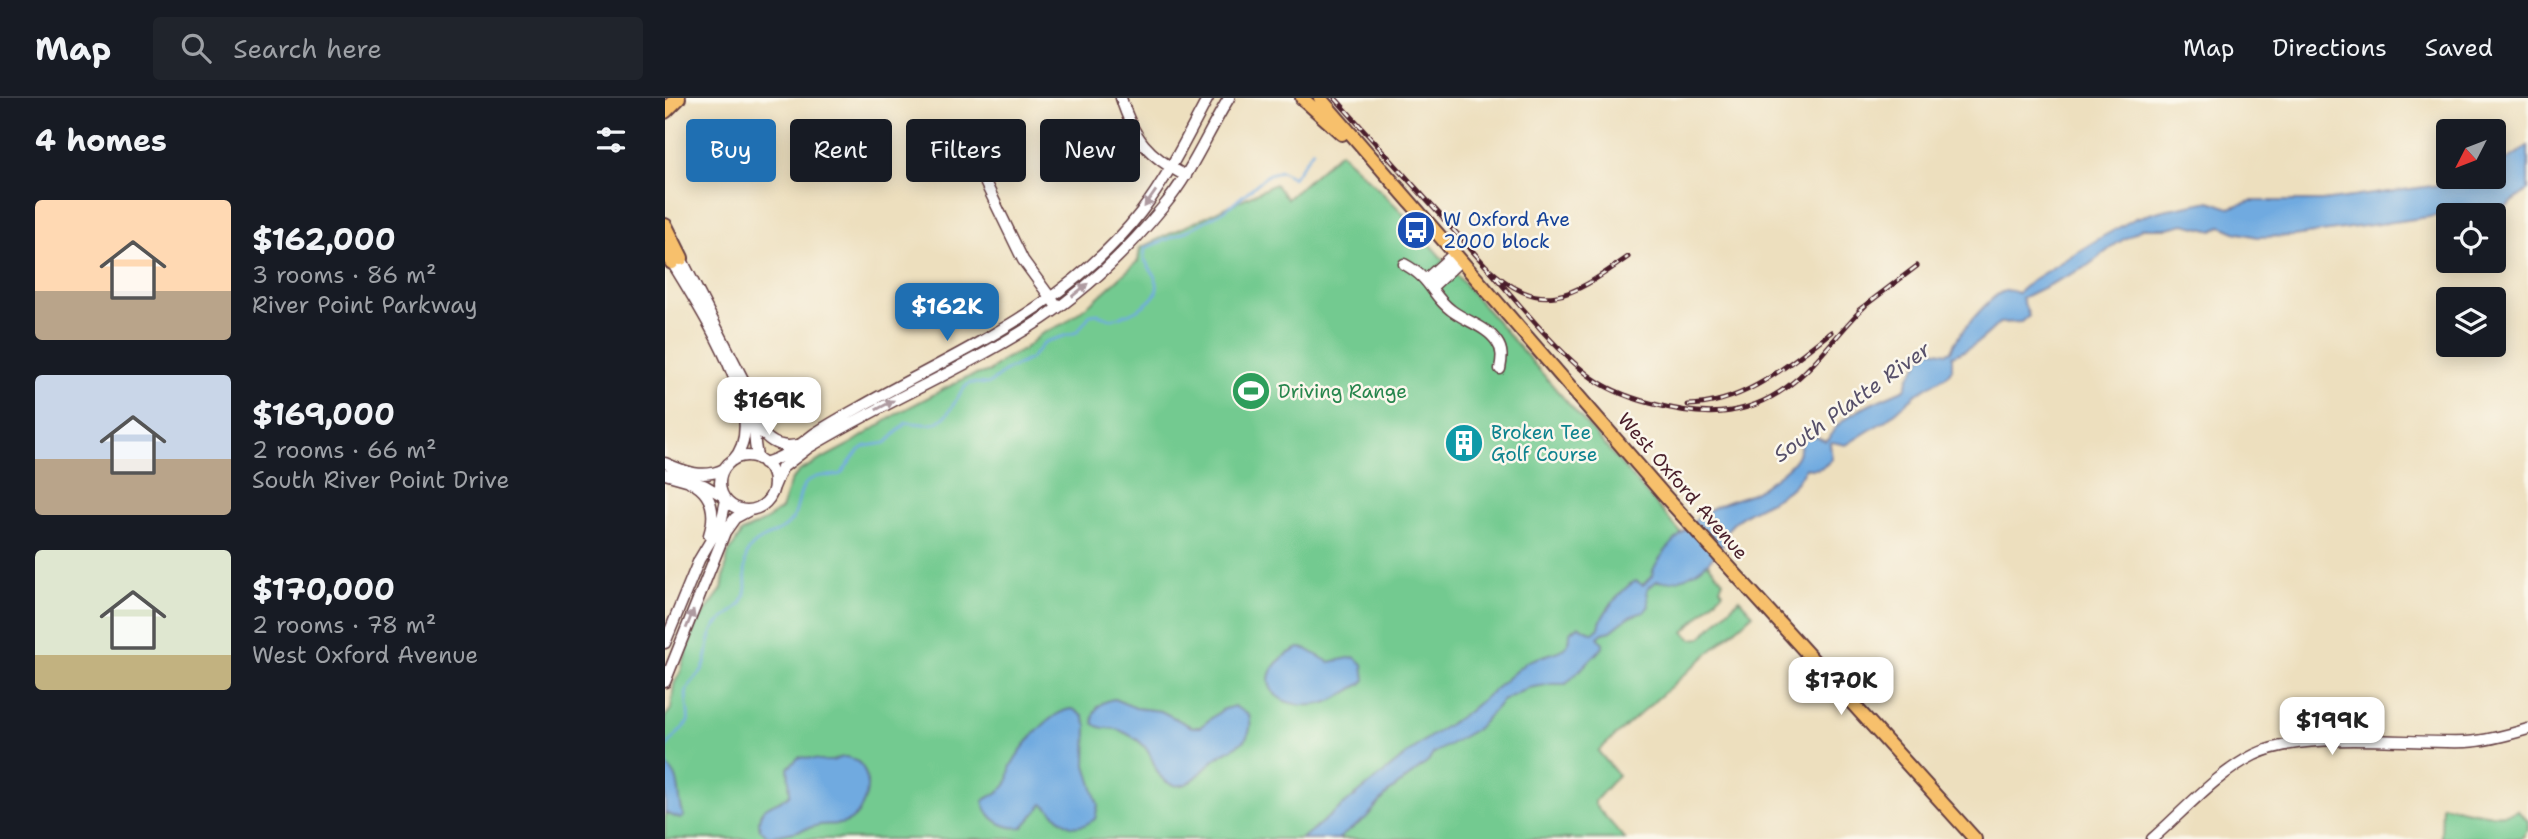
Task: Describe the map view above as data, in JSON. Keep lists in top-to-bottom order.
{
  "streets": {
    "main road": ["West Oxford Avenue"]
  },
  "water": ["South Platte River"],
  "places": {
    "bus stop": ["W Oxford Ave 2000 block"],
    "sports": ["Driving Range"],
    "building": ["Broken Tee Golf Course"]
  },
  "north": "bottom left",
  "page": {
    "header": "Map",
    "search": "Search here",
    "nav": ["Map", "Directions", "Saved"],
    "heading": "4 homes",
    "chip": [
      "Buy",
      "Rent",
      "Filters",
      "New"
    ],
    "list": [
      {
        "name": "$162,000",
        "note": "3 rooms · 86 m² · River Point Parkway"
      },
      {
        "name": "$169,000",
        "note": "2 rooms · 66 m² · South River Point Drive"
      },
      {
        "name": "$170,000",
        "note": "2 rooms · 78 m² · West Oxford Avenue"
      }
    ],
    "price": [
      "$162K",
      "$169K",
      "$170K",
      "$199K"
    ]
  }
}
